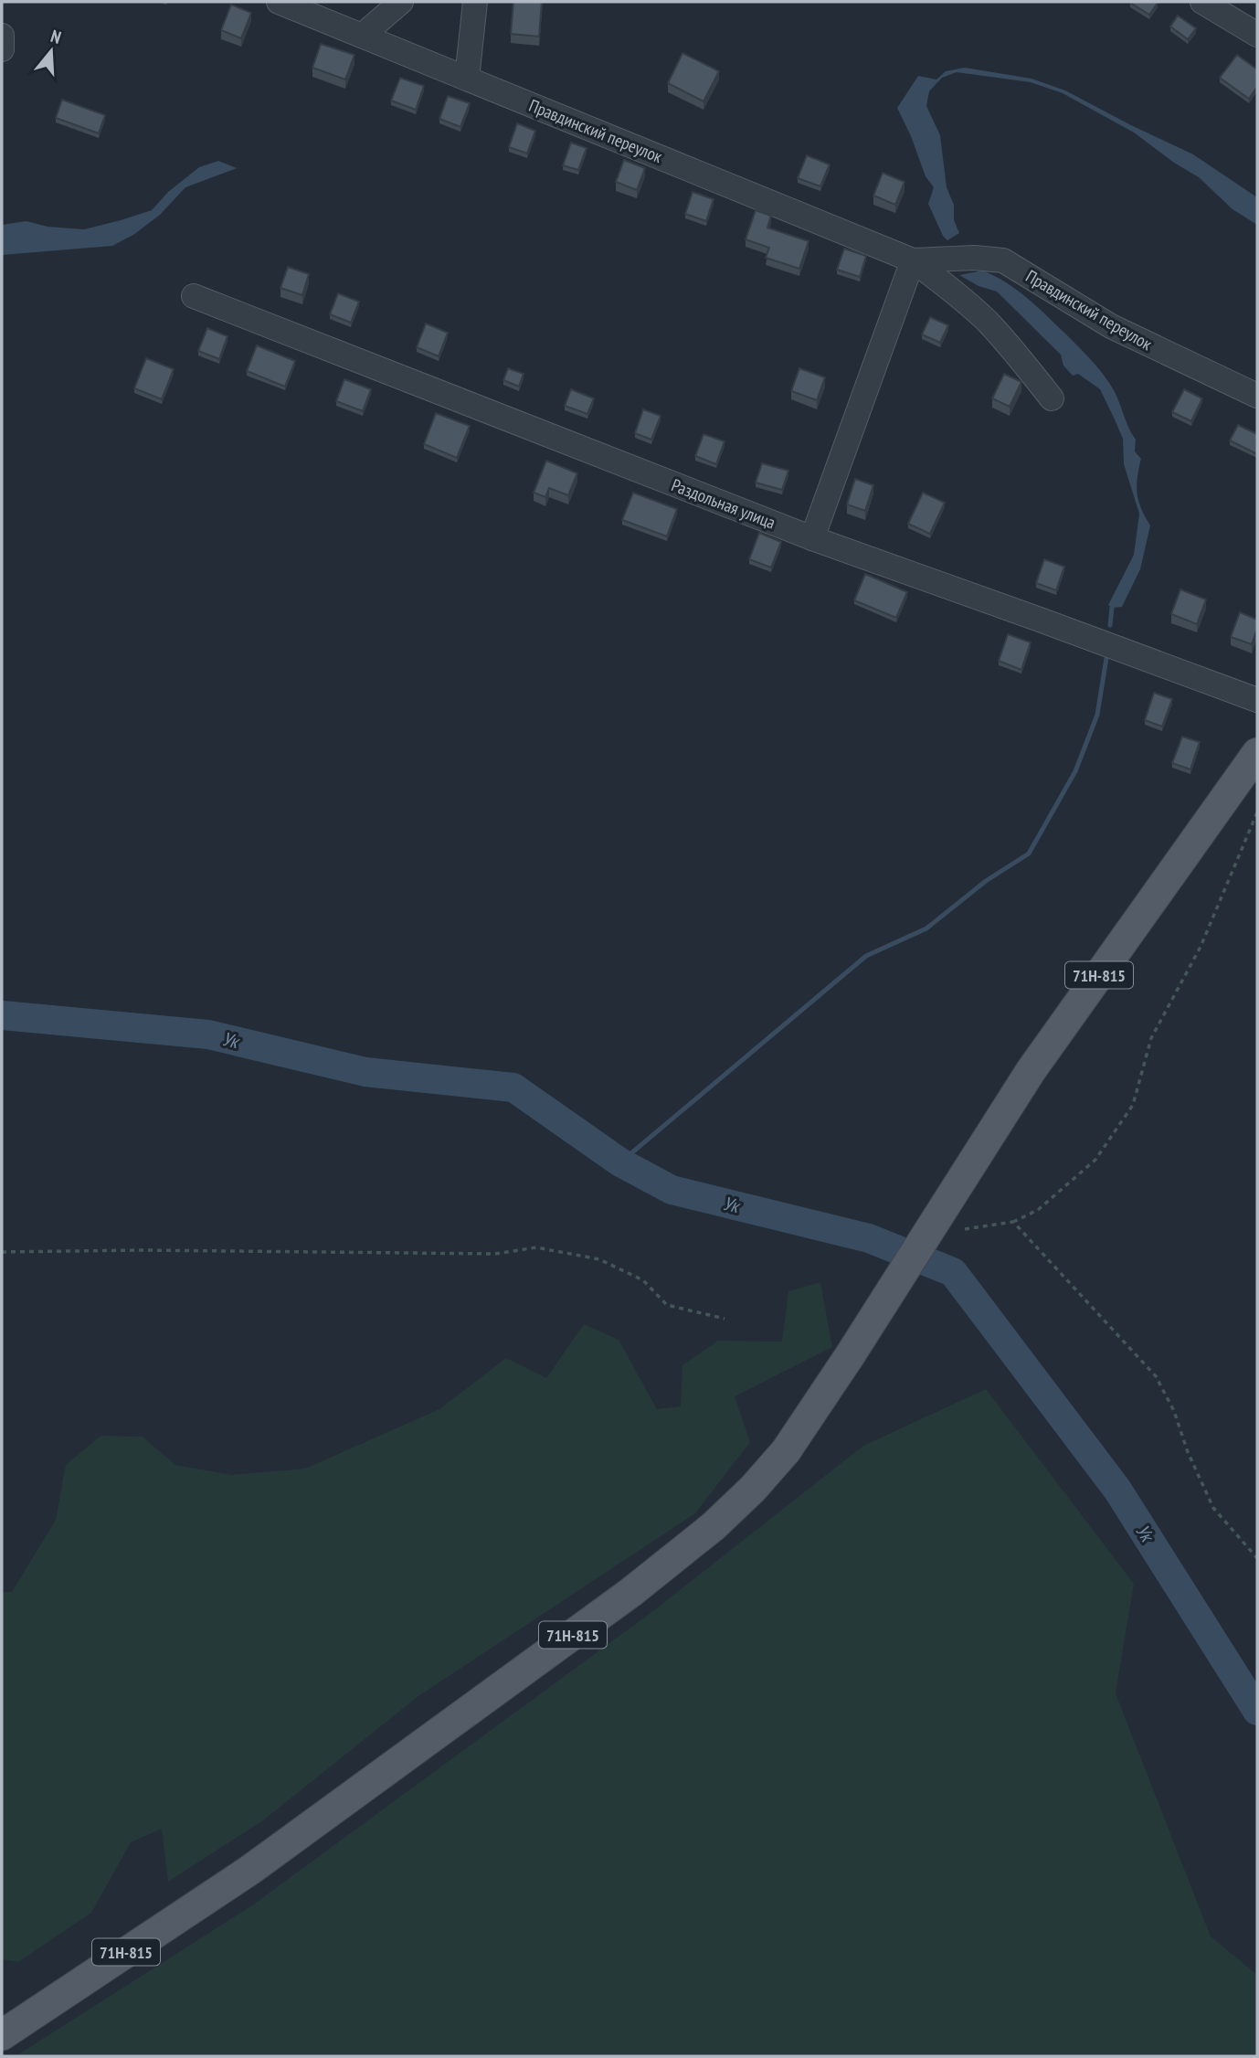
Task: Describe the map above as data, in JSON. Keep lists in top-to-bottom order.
{
  "streets": {
    "main road": ["71Н-815"],
    "street": ["Правдинский переулок", "Раздольная улица"]
  },
  "water": ["Ук"],
  "north": "top"
}
